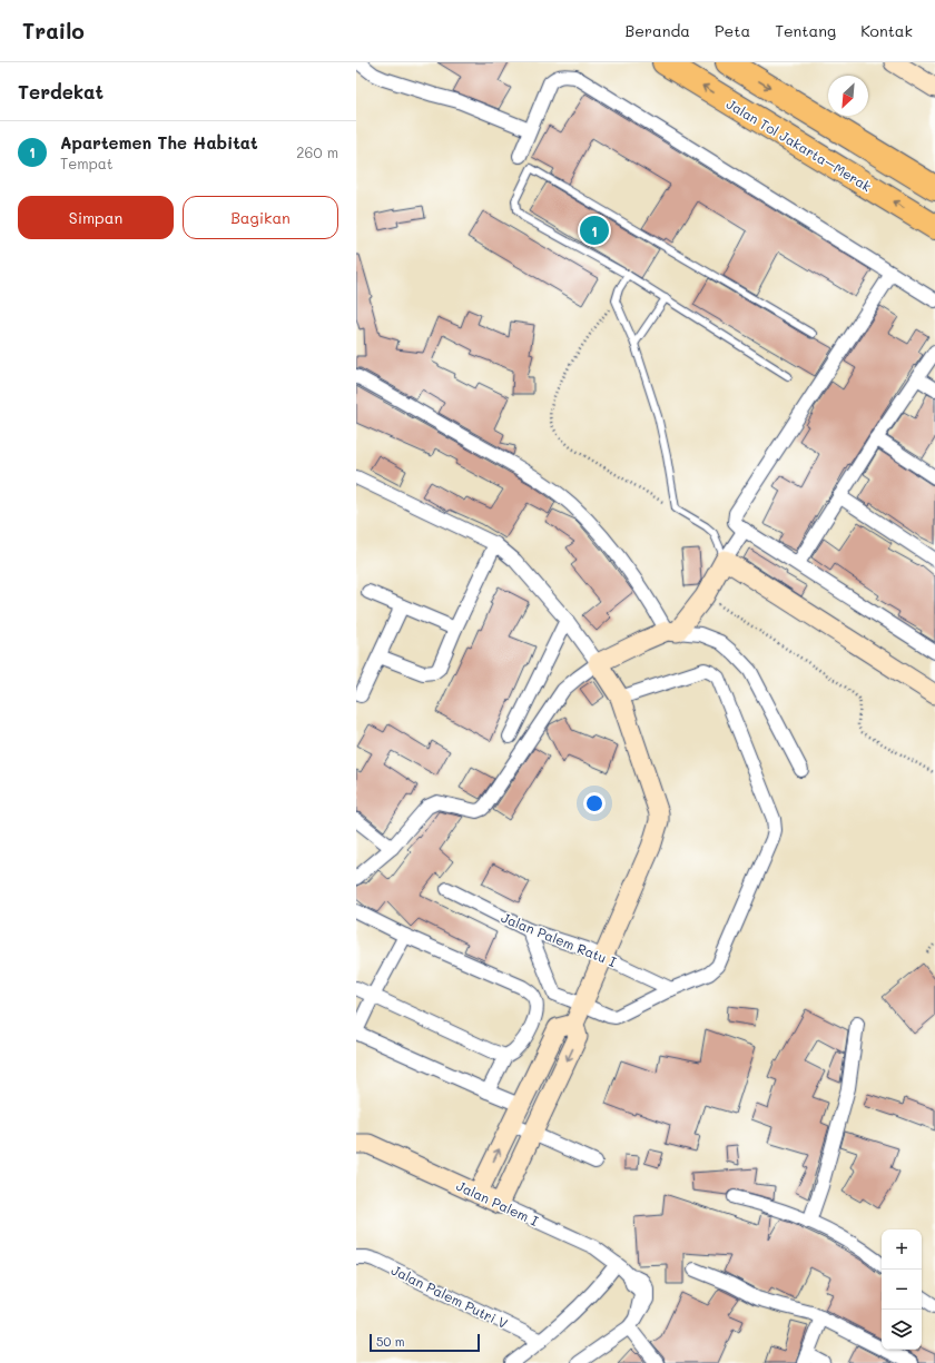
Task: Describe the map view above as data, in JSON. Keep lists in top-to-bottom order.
{
  "streets": {
    "highway": ["Jalan Tol Jakarta–Merak"],
    "street": ["Jalan Palem Ratu I", "Jalan Palem I", "Jalan Palem Putri V"]
  },
  "scale_bar": "50 m",
  "north": "bottom left",
  "page": {
    "header": "Trailo",
    "nav": [
      "Beranda",
      "Peta",
      "Tentang",
      "Kontak"
    ],
    "heading": "Terdekat",
    "list": [
      {
        "mark": "1",
        "name": "Apartemen The Habitat",
        "note": "Tempat",
        "value": "260 m"
      }
    ],
    "buttons": ["Simpan", "Bagikan"],
    "pins": "1",
    "map_buttons": ["+", "−"],
    "scale": "50 m"
  }
}
